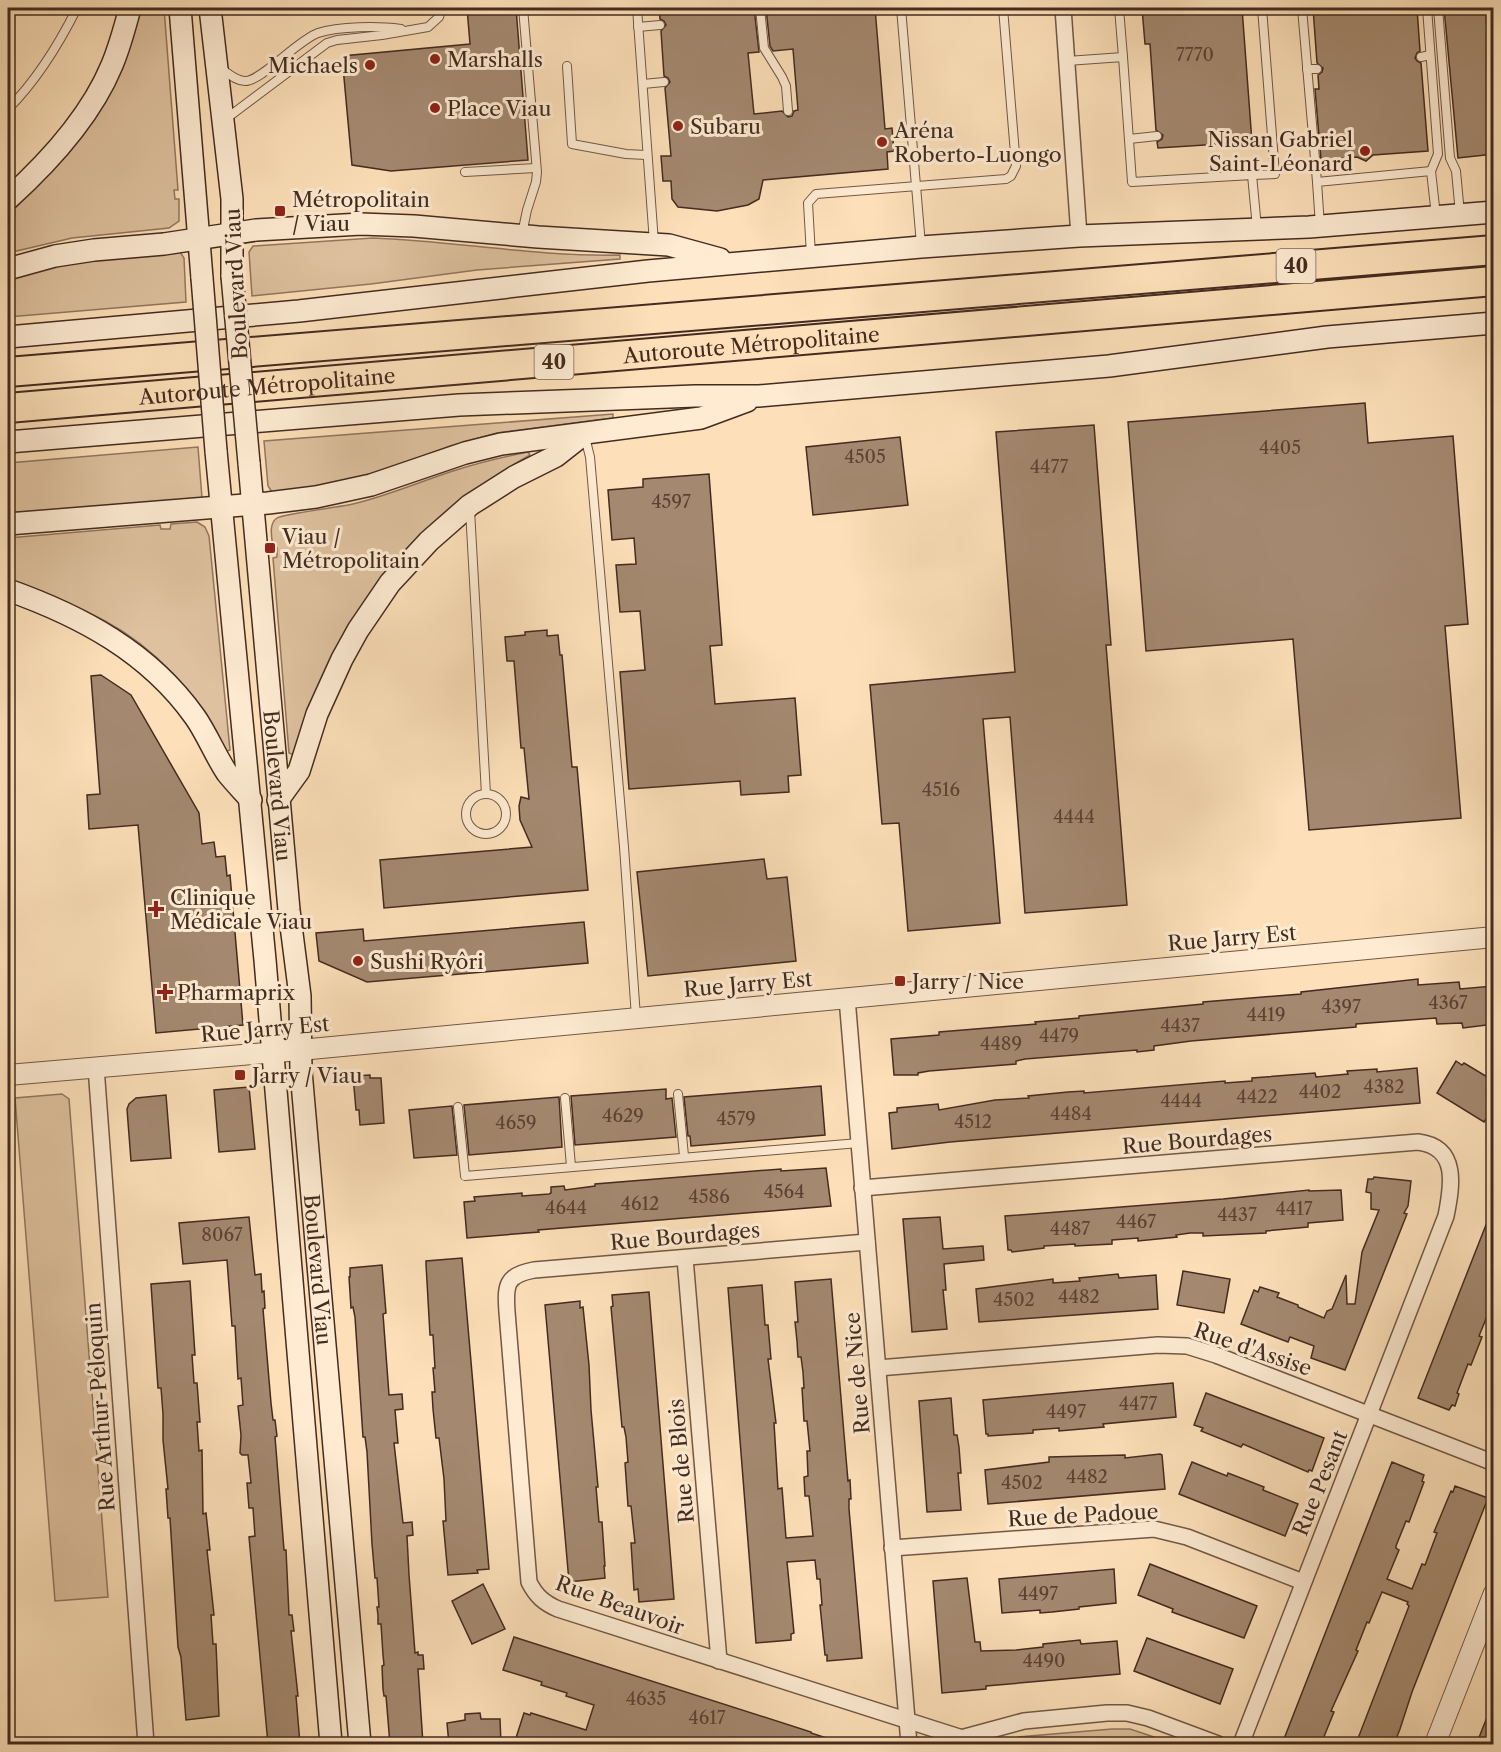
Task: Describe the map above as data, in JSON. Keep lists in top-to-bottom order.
{
  "streets": {
    "highway": ["40", "Autoroute Métropolitaine"],
    "main road": ["Boulevard Viau"],
    "street": [
      "Rue Jarry Est",
      "Rue Bourdages",
      "Rue d'Assise",
      "Rue de Nice",
      "Rue Arthur-Péloquin",
      "Rue de Blois",
      "Rue Pesant",
      "Rue de Padoue",
      "Rue Beauvoir"
    ]
  },
  "crossings": [
    ["Boulevard Viau", "Rue Jarry Est"],
    ["Rue Jarry Est", "Rue de Nice"],
    ["Rue Jarry Est", "Rue Arthur-Péloquin"],
    ["Rue Bourdages", "Rue de Nice"],
    ["Rue Bourdages", "Rue de Blois"],
    ["Rue Bourdages", "Rue Pesant"],
    ["Rue Bourdages", "Rue Beauvoir"],
    ["Rue d'Assise", "Rue de Nice"],
    ["Rue d'Assise", "Rue Pesant"],
    ["Rue de Nice", "Rue de Padoue"],
    ["Rue de Nice", "Rue Beauvoir"],
    ["Rue de Blois", "Rue Beauvoir"],
    ["Rue Pesant", "Rue de Padoue"]
  ],
  "places": {
    "other": [
      "Marshalls",
      "Michaels",
      "Place Viau",
      "Subaru",
      "Aréna Roberto-Luongo",
      "Nissan Gabriel Saint-Léonard",
      "Sushi Ryôri"
    ],
    "transit": [
      "Métropolitain / Viau",
      "Viau / Métropolitain",
      "Jarry / Nice",
      "Jarry / Viau"
    ],
    "health": ["Clinique Médicale Viau", "Pharmaprix"]
  },
  "house_numbers": [
    "7770",
    "4405",
    "4505",
    "4477",
    "4597",
    "4516",
    "4444",
    "4367",
    "4397",
    "4419",
    "4437",
    "4479",
    "4489",
    "4382",
    "4402",
    "4422",
    "4444",
    "4484",
    "4629",
    "4579",
    "4512",
    "4659",
    "4564",
    "4586",
    "4612",
    "4644",
    "4417",
    "4437",
    "4467",
    "4487",
    "8067",
    "4482",
    "4502",
    "4477",
    "4497",
    "4482",
    "4502",
    "4497",
    "4490",
    "4635",
    "4617"
  ]
}
